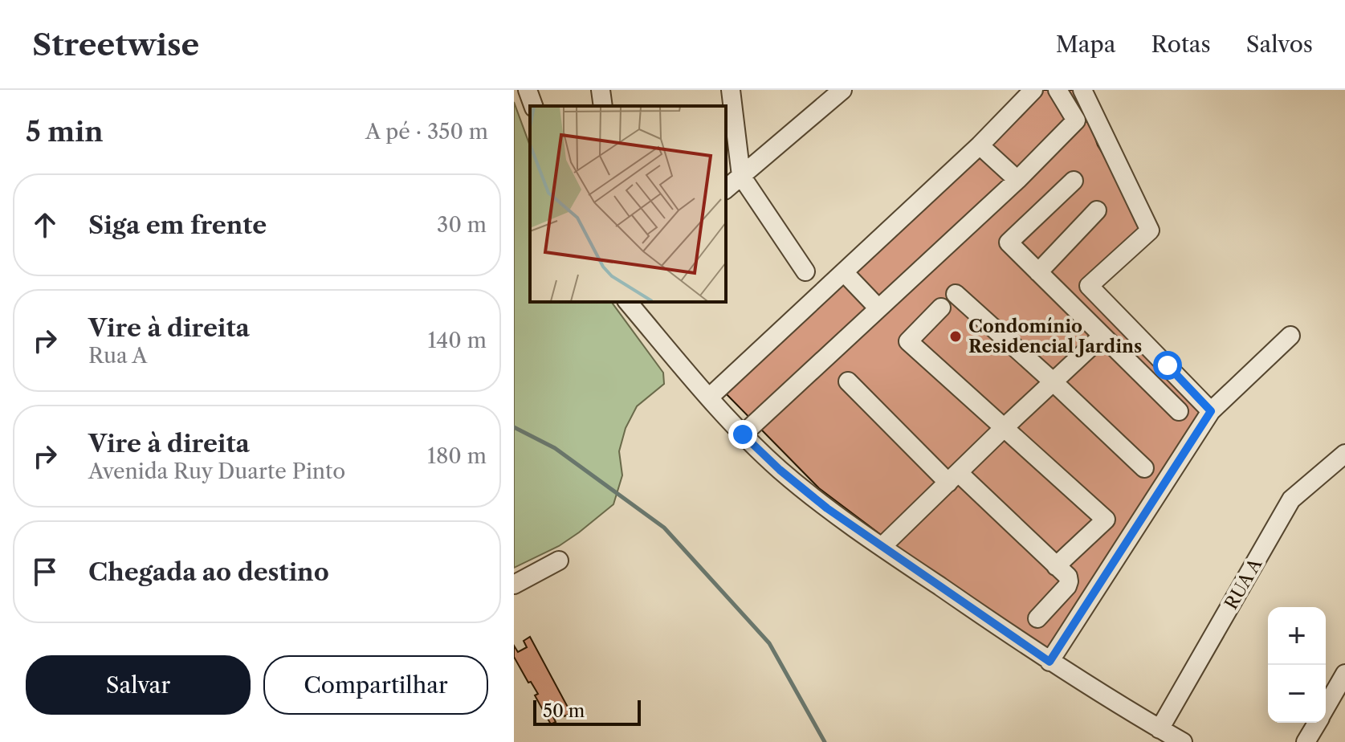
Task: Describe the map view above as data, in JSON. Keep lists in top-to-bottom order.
{
  "streets": {
    "street": ["RUA A"]
  },
  "places": ["Condomínio Residencial Jardins"],
  "scale_bar": "50 m",
  "page": {
    "header": "Streetwise",
    "nav": ["Mapa", "Rotas", "Salvos"],
    "heading": ["5 min", "A pé · 350 m"],
    "list": [
      ["Siga em frente", "30 m"],
      ["Vire à direita", "Rua A", "140 m"],
      ["Vire à direita", "Avenida Ruy Duarte Pinto", "180 m"],
      "Chegada ao destino"
    ],
    "map_buttons": ["+", "−"],
    "buttons": ["Salvar", "Compartilhar"],
    "scale": "50 m"
  }
}
